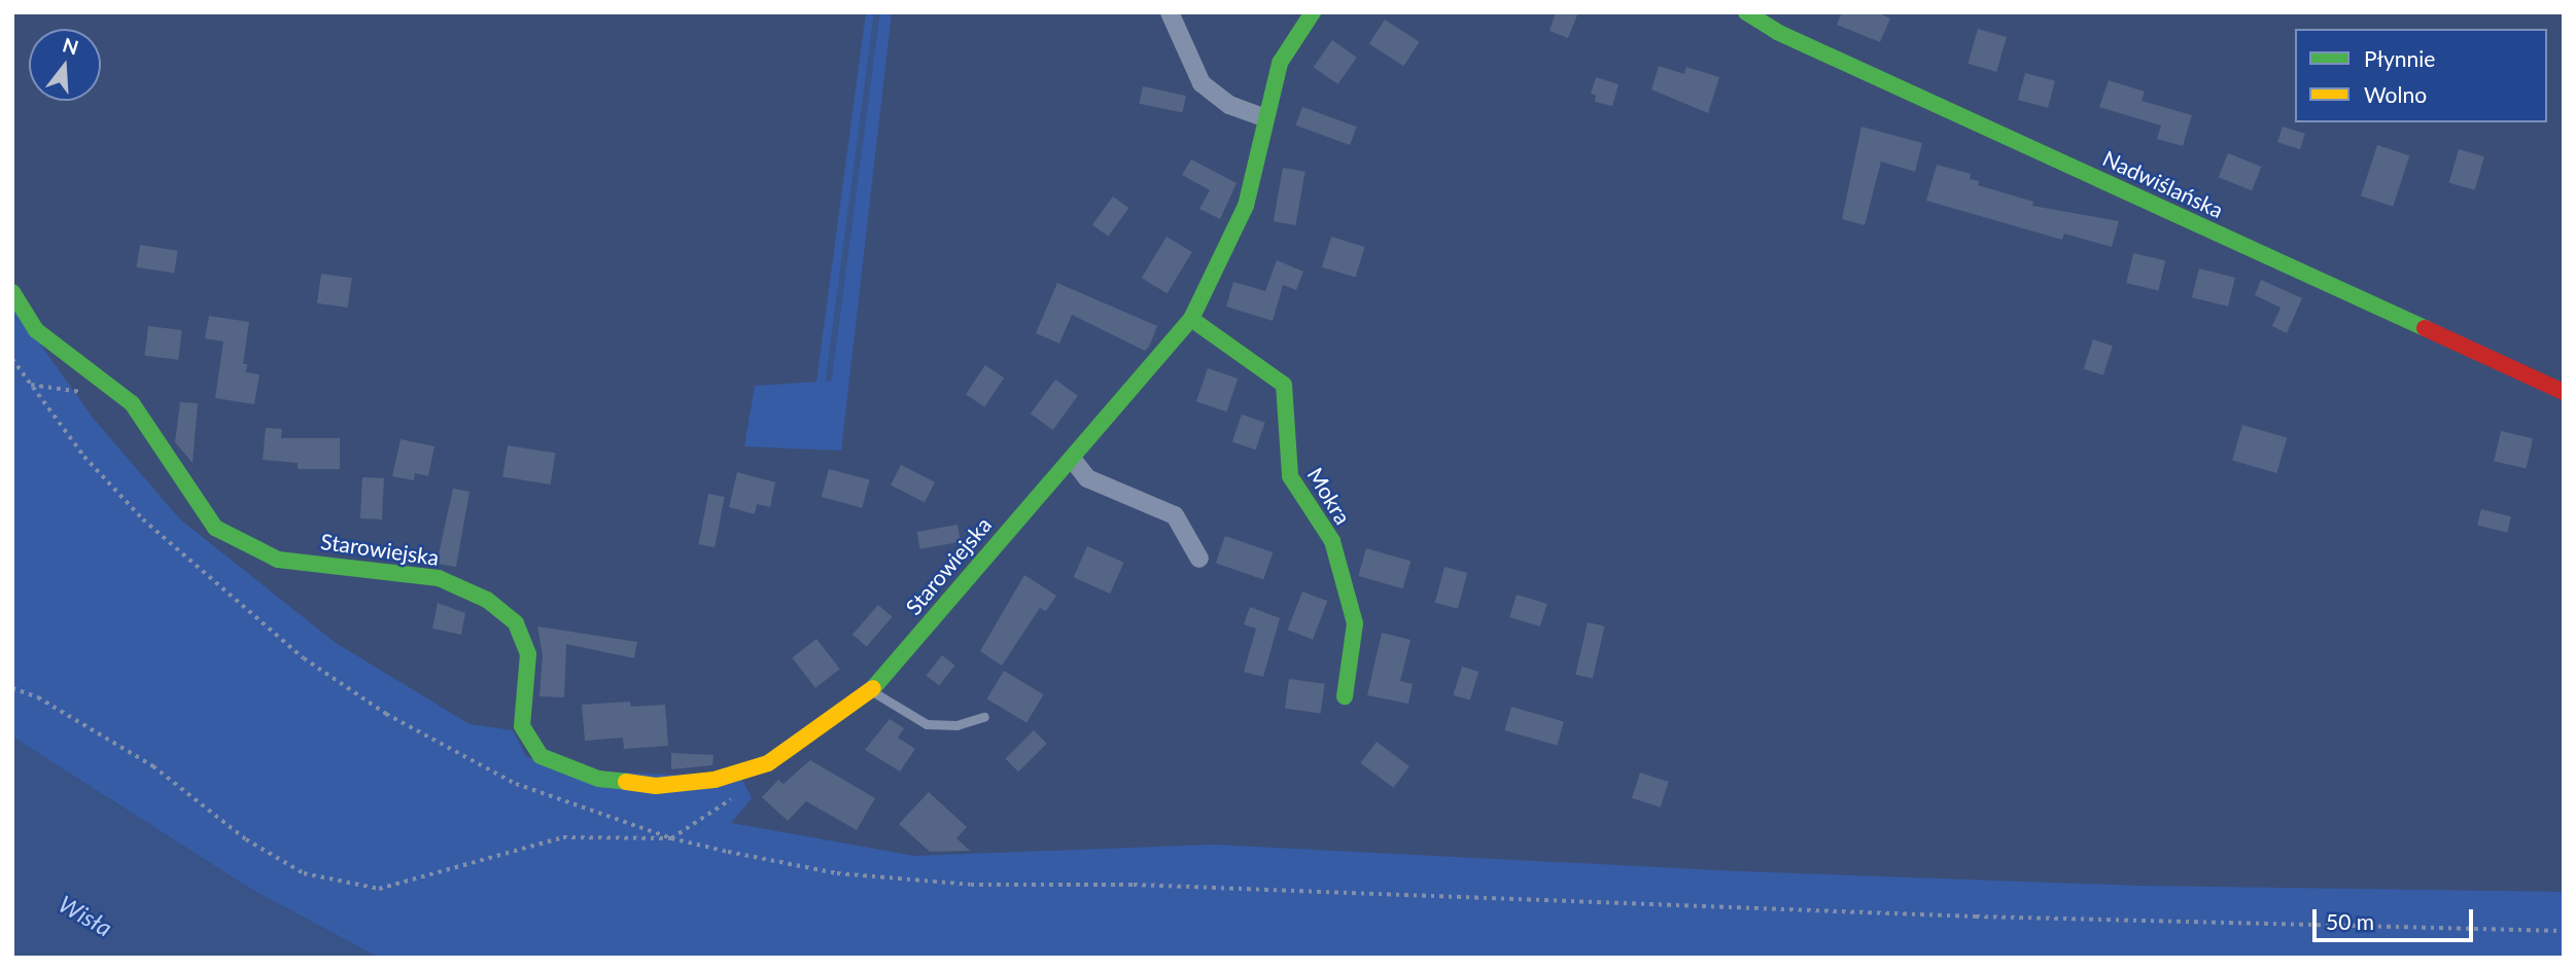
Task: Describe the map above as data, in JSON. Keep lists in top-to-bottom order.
{
  "streets": {
    "street": ["Nadwiślańska", "Mokra", "Starowiejska"]
  },
  "crossings": [
    ["Mokra", "Starowiejska"]
  ],
  "water": ["Wisła"],
  "legend": ["Płynnie", "Wolno"],
  "scale_bar": "50 m",
  "north": "top"
}
